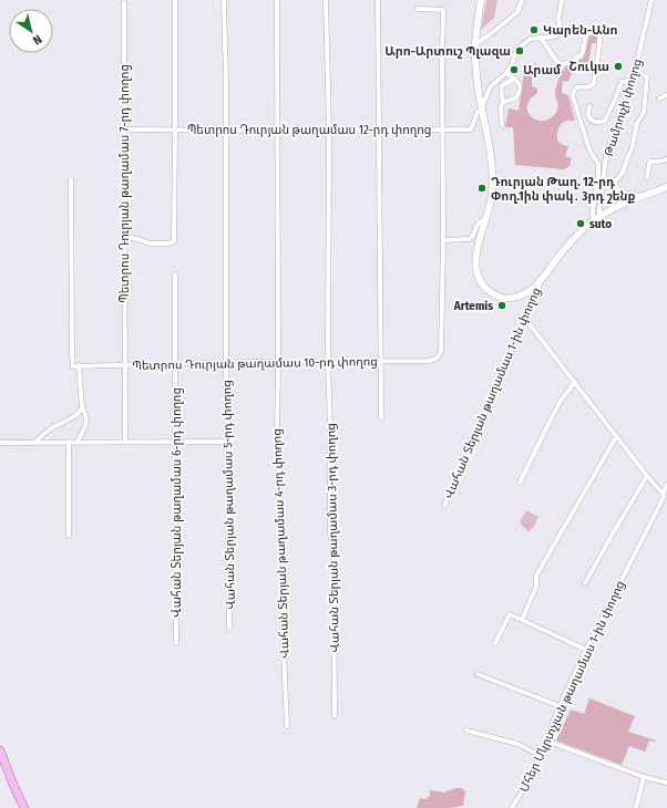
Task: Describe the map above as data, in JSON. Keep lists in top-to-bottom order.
{
  "streets": {
    "street": [
      "Թամրուչի փողոց",
      "Պետրոս Դուրյան թաղամաս 12-րդ փողոց",
      "Պետրոս Դուրյան թաղամաս 7-րդ փողոց",
      "Պետրոս Դուրյան թաղամաս 10-րդ փողոց",
      "Վահան Տերյան թաղամաս 1-ին փողոց",
      "Վահան Տերյան թաղամաս 5-րդ փողոց",
      "Վահան Տերյան թաղամաս 6-րդ փողոց",
      "Վահան Տերյան թաղամաս 3-րդ փողոց",
      "Վահան Տերյան թաղամաս 4-րդ փողոց",
      "Մհեր Մկրտչյան թաղամաս 1-ին փողոց"
    ]
  },
  "crossings": [
    ["Պետրոս Դուրյան թաղամաս 12-րդ փողոց", "Պետրոս Դուրյան թաղամաս 7-րդ փողոց"],
    ["Պետրոս Դուրյան թաղամաս 12-րդ փողոց", "Վահան Տերյան թաղամաս 5-րդ փողոց"],
    ["Պետրոս Դուրյան թաղամաս 12-րդ փողոց", "Վահան Տերյան թաղամաս 3-րդ փողոց"],
    ["Պետրոս Դուրյան թաղամաս 12-րդ փողոց", "Վահան Տերյան թաղամաս 4-րդ փողոց"],
    ["Պետրոս Դուրյան թաղամաս 7-րդ փողոց", "Պետրոս Դուրյան թաղամաս 10-րդ փողոց"],
    ["Պետրոս Դուրյան թաղամաս 10-րդ փողոց", "Վահան Տերյան թաղամաս 5-րդ փողոց"],
    ["Պետրոս Դուրյան թաղամաս 10-րդ փողոց", "Վահան Տերյան թաղամաս 6-րդ փողոց"],
    ["Պետրոս Դուրյան թաղամաս 10-րդ փողոց", "Վահան Տերյան թաղամաս 3-րդ փողոց"],
    ["Պետրոս Դուրյան թաղամաս 10-րդ փողոց", "Վահան Տերյան թաղամաս 4-րդ փողոց"]
  ],
  "places": [
    "Կարեն-Անո",
    "Արո-Արտուշ Պլազա",
    "Շուկա",
    "Արամ",
    "Դուրյան Թաղ. 12-րդ Փող.1ին փակ․ 3րդ շենք",
    "suto",
    "Artemis"
  ],
  "north": "bottom right"
}
